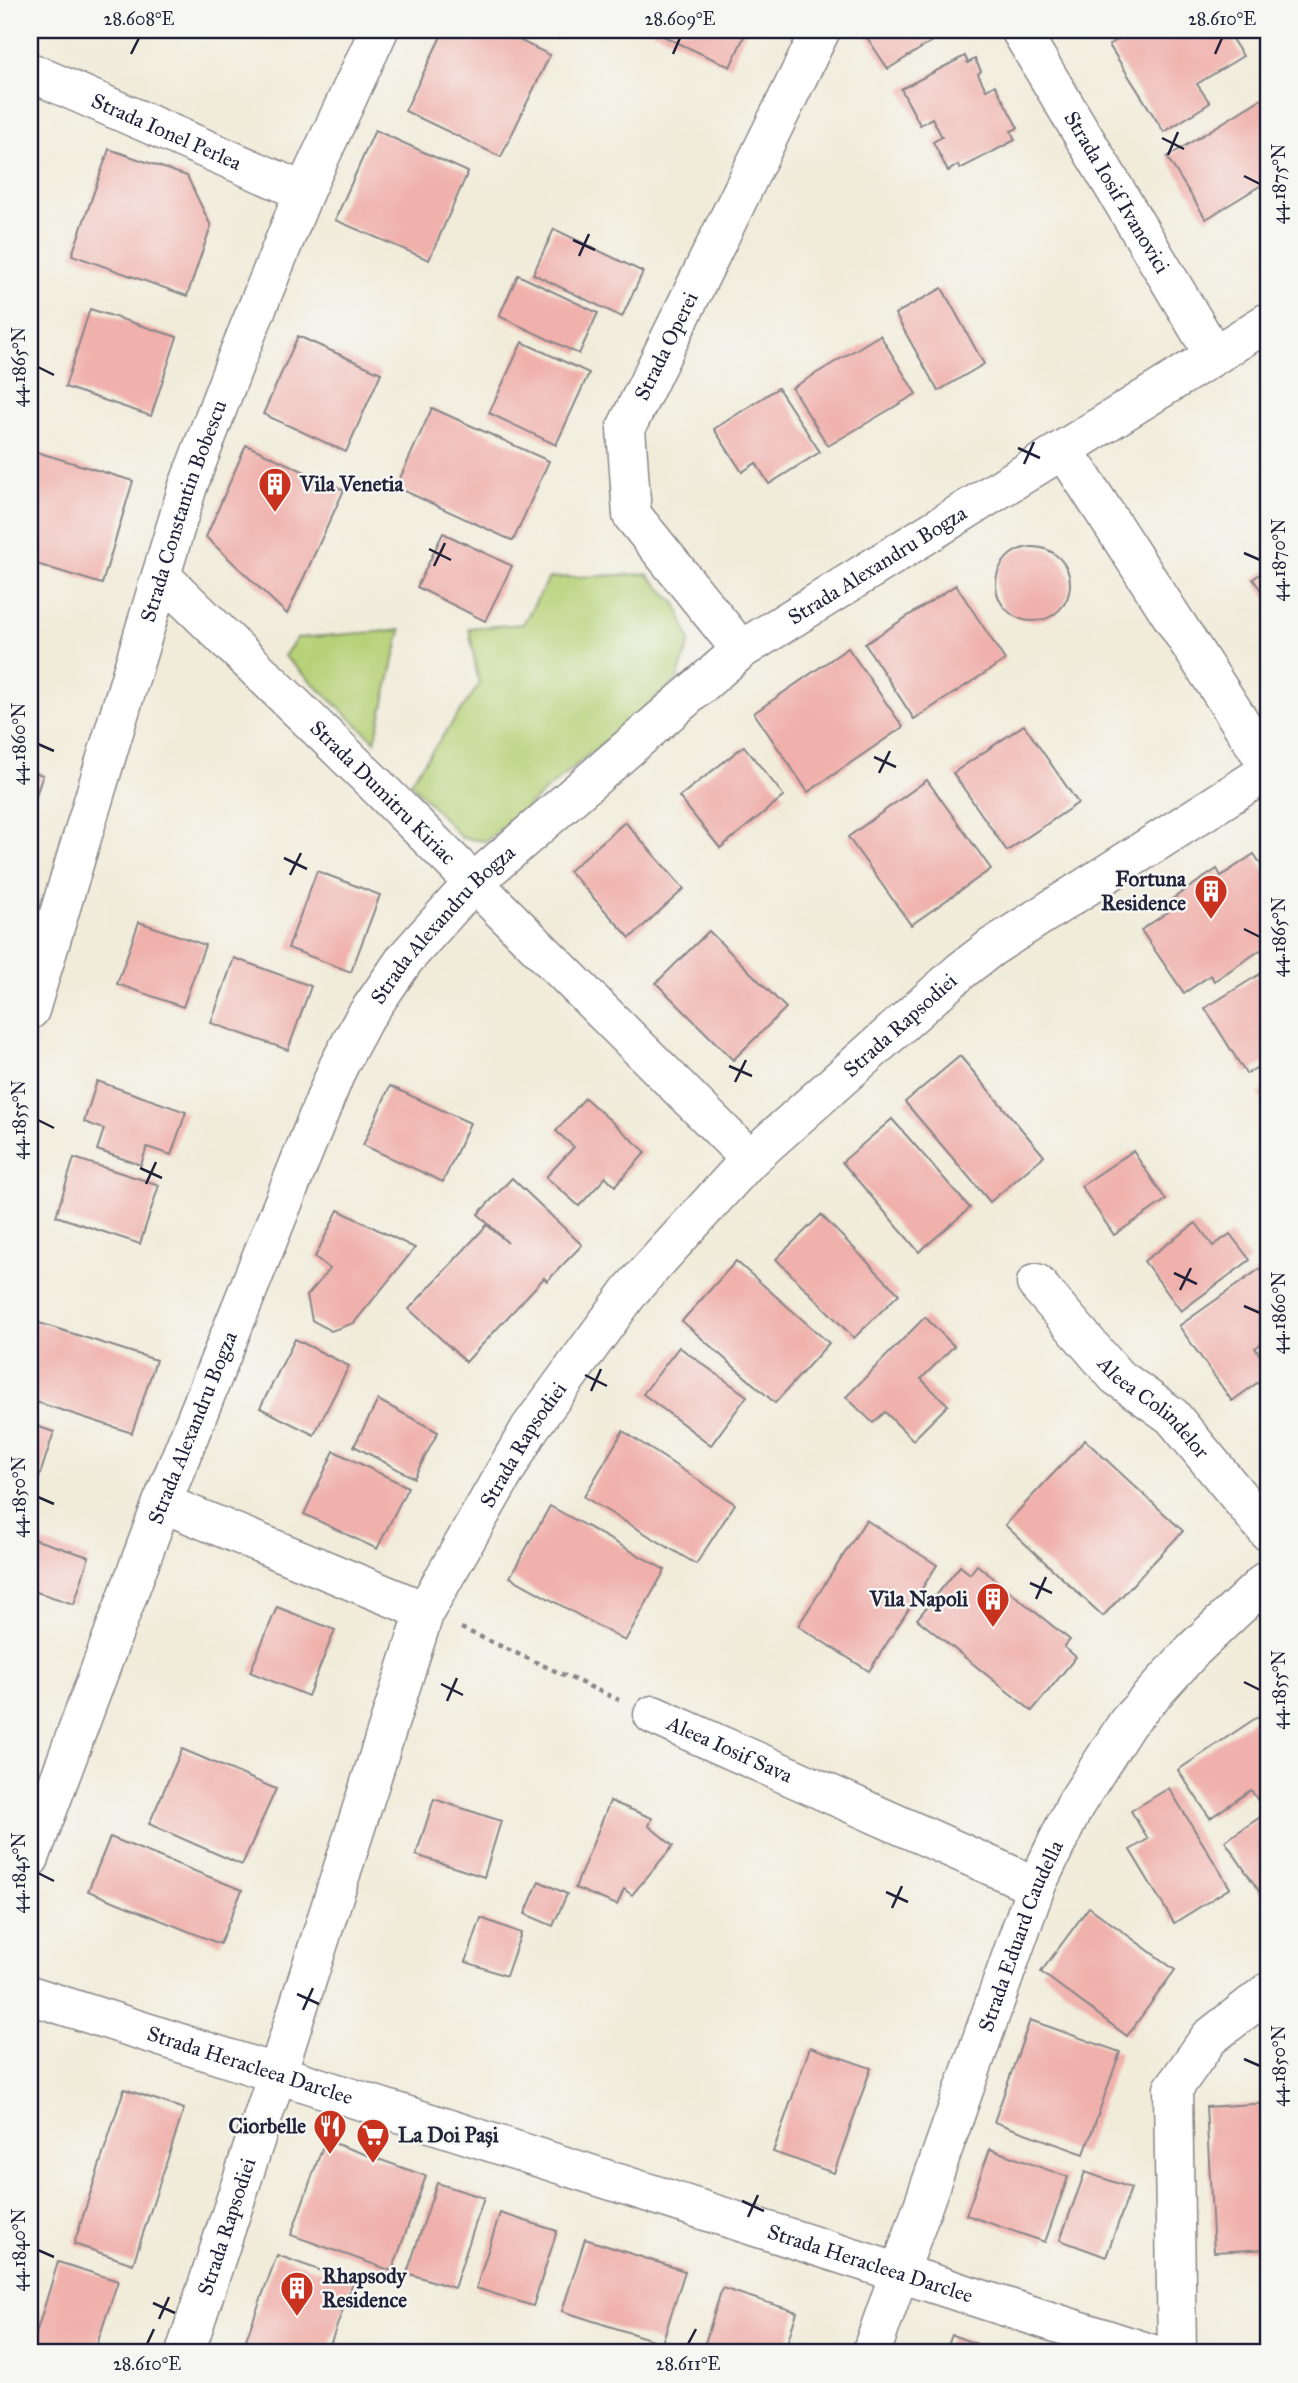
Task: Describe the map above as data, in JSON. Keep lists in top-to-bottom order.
{
  "streets": {
    "street": [
      "Strada Ionel Perlea",
      "Strada Iosif Ivanovici",
      "Strada Operei",
      "Strada Constantin Bobescu",
      "Strada Alexandru Bogza",
      "Strada Dumitru Kiriac",
      "Strada Rapsodiei",
      "Aleea Colindelor",
      "Aleea Iosif Sava",
      "Strada Eduard Caudella",
      "Strada Heracleea Darclee"
    ]
  },
  "crossings": [
    ["Strada Ionel Perlea", "Strada Constantin Bobescu"],
    ["Strada Iosif Ivanovici", "Strada Alexandru Bogza"],
    ["Strada Operei", "Strada Alexandru Bogza"],
    ["Strada Constantin Bobescu", "Strada Dumitru Kiriac"],
    ["Strada Alexandru Bogza", "Strada Dumitru Kiriac"],
    ["Strada Dumitru Kiriac", "Strada Rapsodiei"],
    ["Strada Rapsodiei", "Aleea Iosif Sava"],
    ["Strada Rapsodiei", "Strada Heracleea Darclee"],
    ["Aleea Iosif Sava", "Strada Eduard Caudella"],
    ["Strada Eduard Caudella", "Strada Heracleea Darclee"]
  ],
  "places": {
    "building": [
      "Vila Venetia",
      "Fortuna Residence",
      "Vila Napoli",
      "Rhapsody Residence"
    ],
    "restaurant": ["Ciorbelle"],
    "supermarket": ["La Doi Pași"]
  },
  "coordinates": [
    "28.608°E",
    "28.609°E",
    "28.610°E",
    "44.1875°N",
    "44.1865°N",
    "44.1870°N",
    "44.1860°N",
    "44.1855°N",
    "44.1850°N",
    "44.1845°N",
    "44.1840°N",
    "28.611°E"
  ]
}
